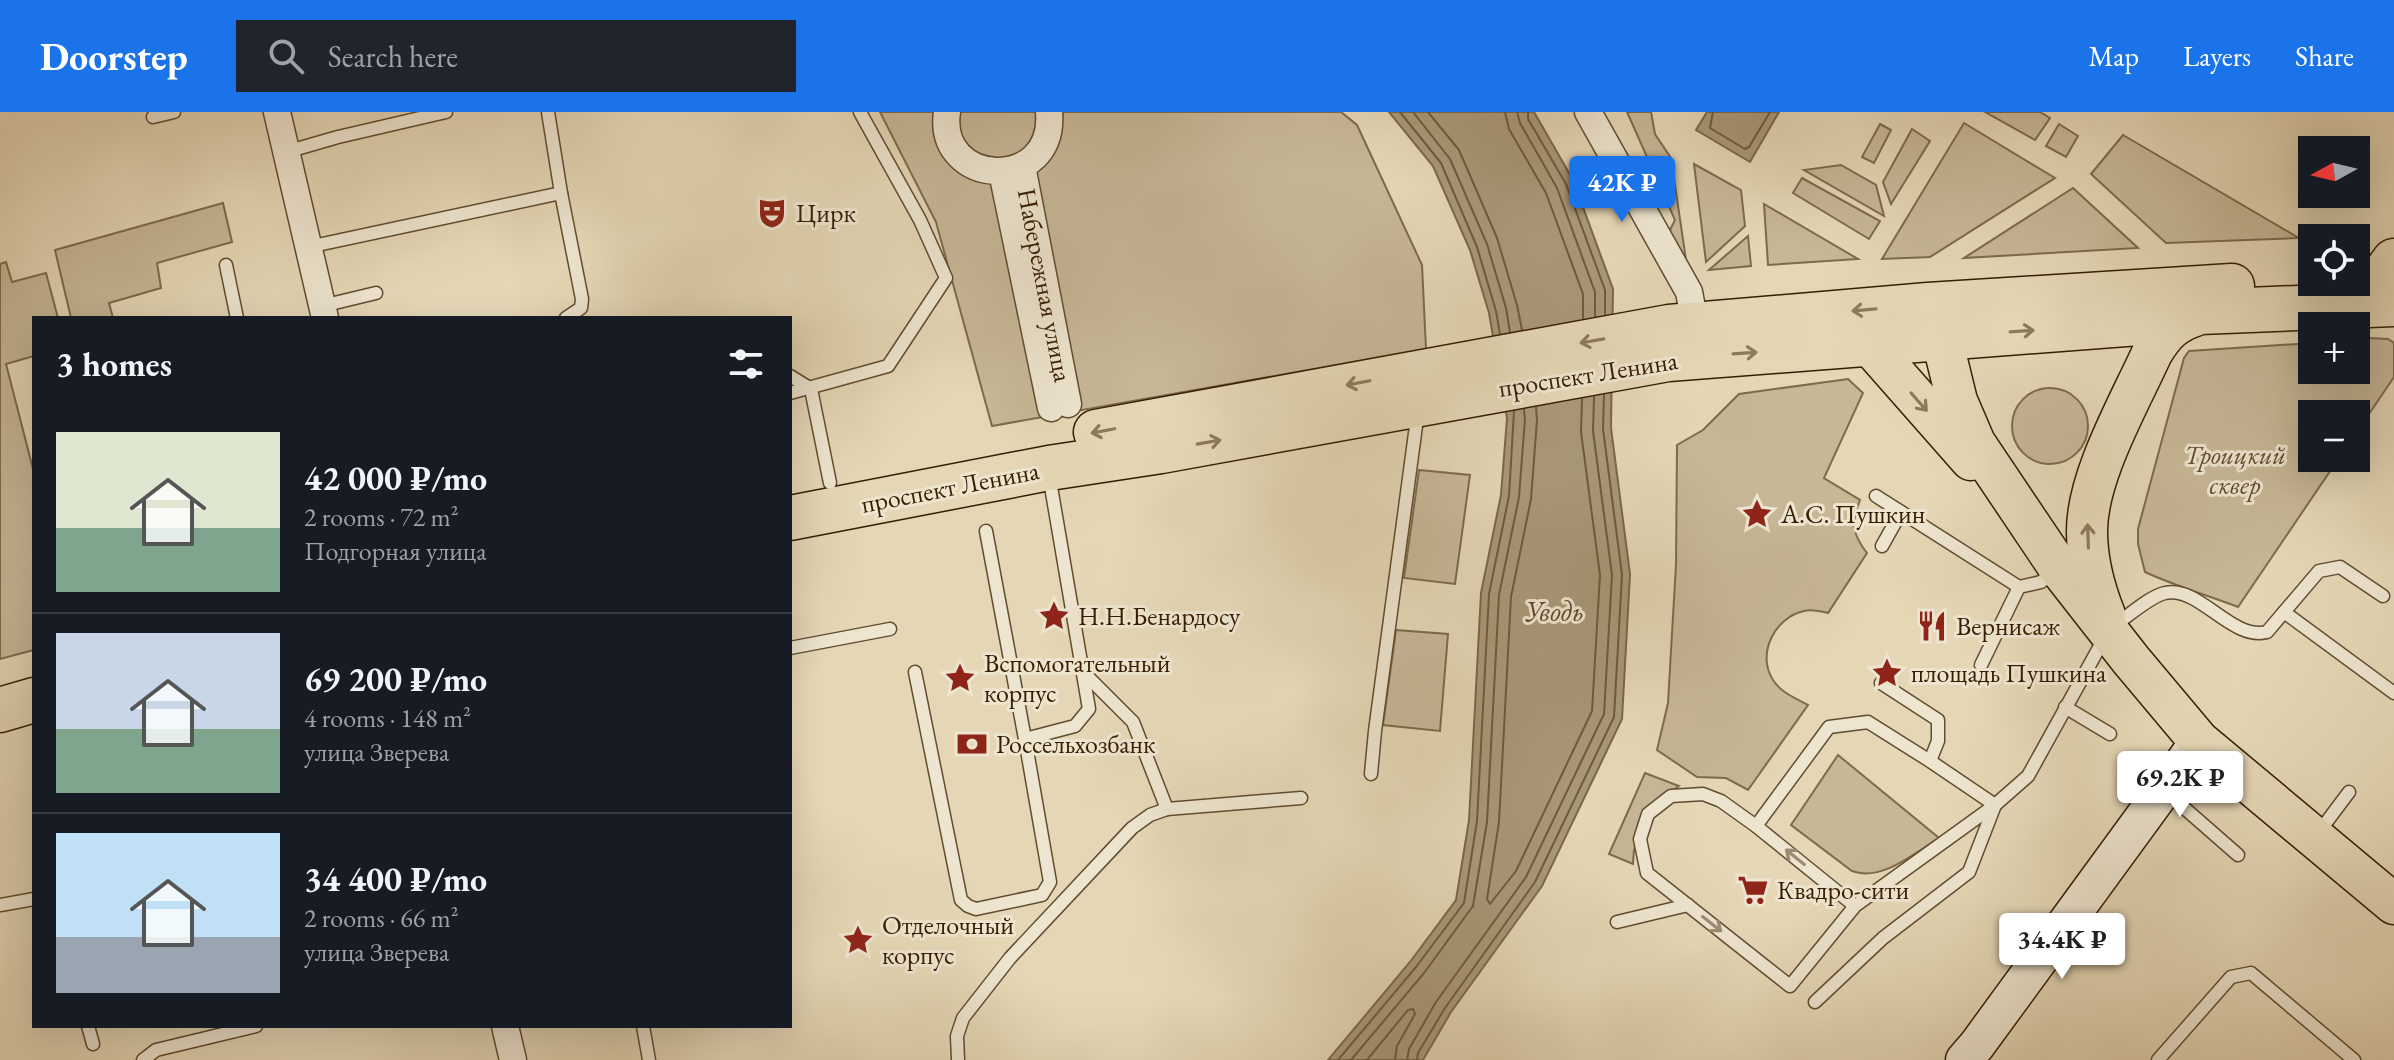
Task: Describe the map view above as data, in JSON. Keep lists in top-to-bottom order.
{
  "streets": {
    "highway": ["проспект Ленина"],
    "street": ["Набережная улица"]
  },
  "water": ["Уводь"],
  "parks": ["Троицкий сквер"],
  "places": {
    "theatre": ["Цирк"],
    "place": [
      "А.C. Пушкин",
      "Н.Н.Бенардосу",
      "площадь Пушкина",
      "Вспомогательный корпус",
      "Отделочный корпус"
    ],
    "restaurant": ["Вернисаж"],
    "bank": ["Россельхозбанк"],
    "supermarket": ["Квадро-сити"]
  },
  "north": "left",
  "page": {
    "header": "Doorstep",
    "search": "Search here",
    "nav": ["Map", "Layers", "Share"],
    "map_buttons": ["+", "−"],
    "price": ["42K ₽", "69.2K ₽", "34.4K ₽"],
    "heading": "3 homes",
    "list": [
      {
        "name": "42 000 ₽/mo",
        "note": "2 rooms · 72 m² · Подгорная улица"
      },
      {
        "name": "69 200 ₽/mo",
        "note": "4 rooms · 148 m² · улица Зверева"
      },
      {
        "name": "34 400 ₽/mo",
        "note": "2 rooms · 66 m² · улица Зверева"
      }
    ]
  }
}
